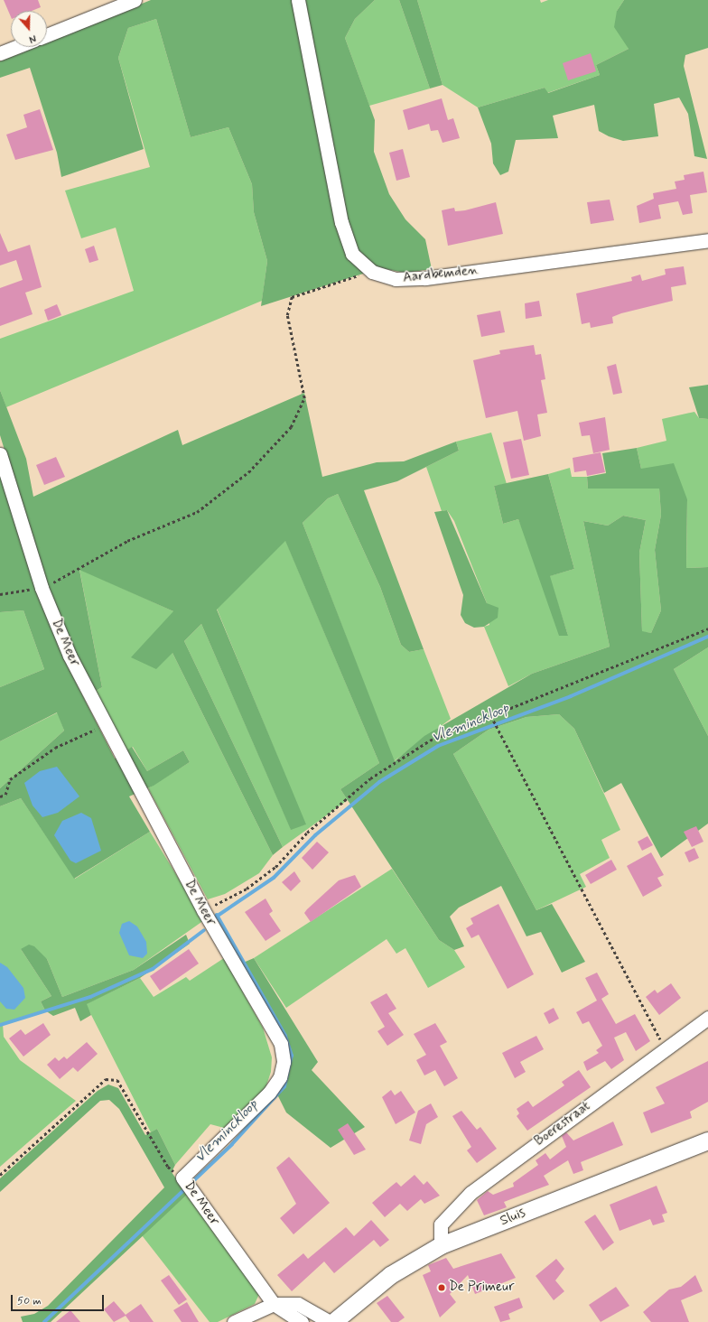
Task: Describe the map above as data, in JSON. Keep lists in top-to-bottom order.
{
  "streets": {
    "street": [
      "Aardbemden",
      "De Meer",
      "Boerestraat",
      "Sluis"
    ]
  },
  "crossings": [
    ["Boerestraat", "Sluis"]
  ],
  "water": ["Vleminckloop"],
  "places": ["De Primeur"],
  "scale_bar": "50 m",
  "north": "bottom"
}
